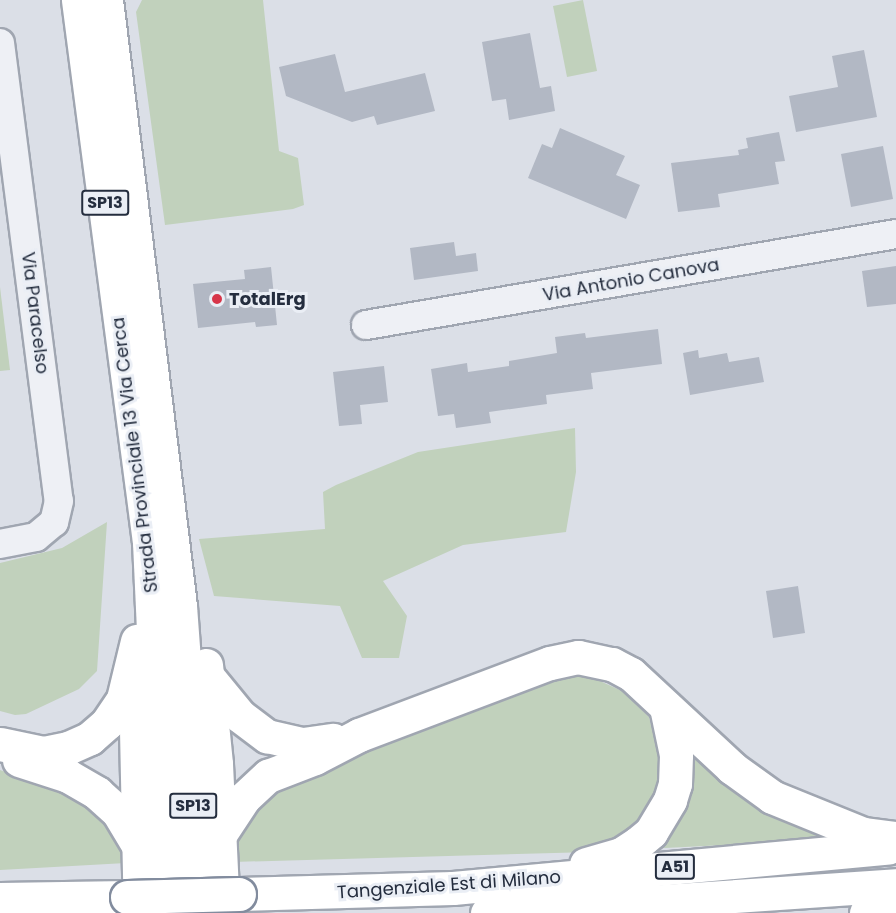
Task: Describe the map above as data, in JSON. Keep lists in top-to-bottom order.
{
  "streets": {
    "main road": [
      "SP13",
      "Strada Provinciale 13 Via Cerca",
      "A51",
      "Tangenziale Est di Milano"
    ],
    "street": ["Via Antonio Canova", "Via Paracelso"]
  },
  "places": ["TotalErg"]
}
